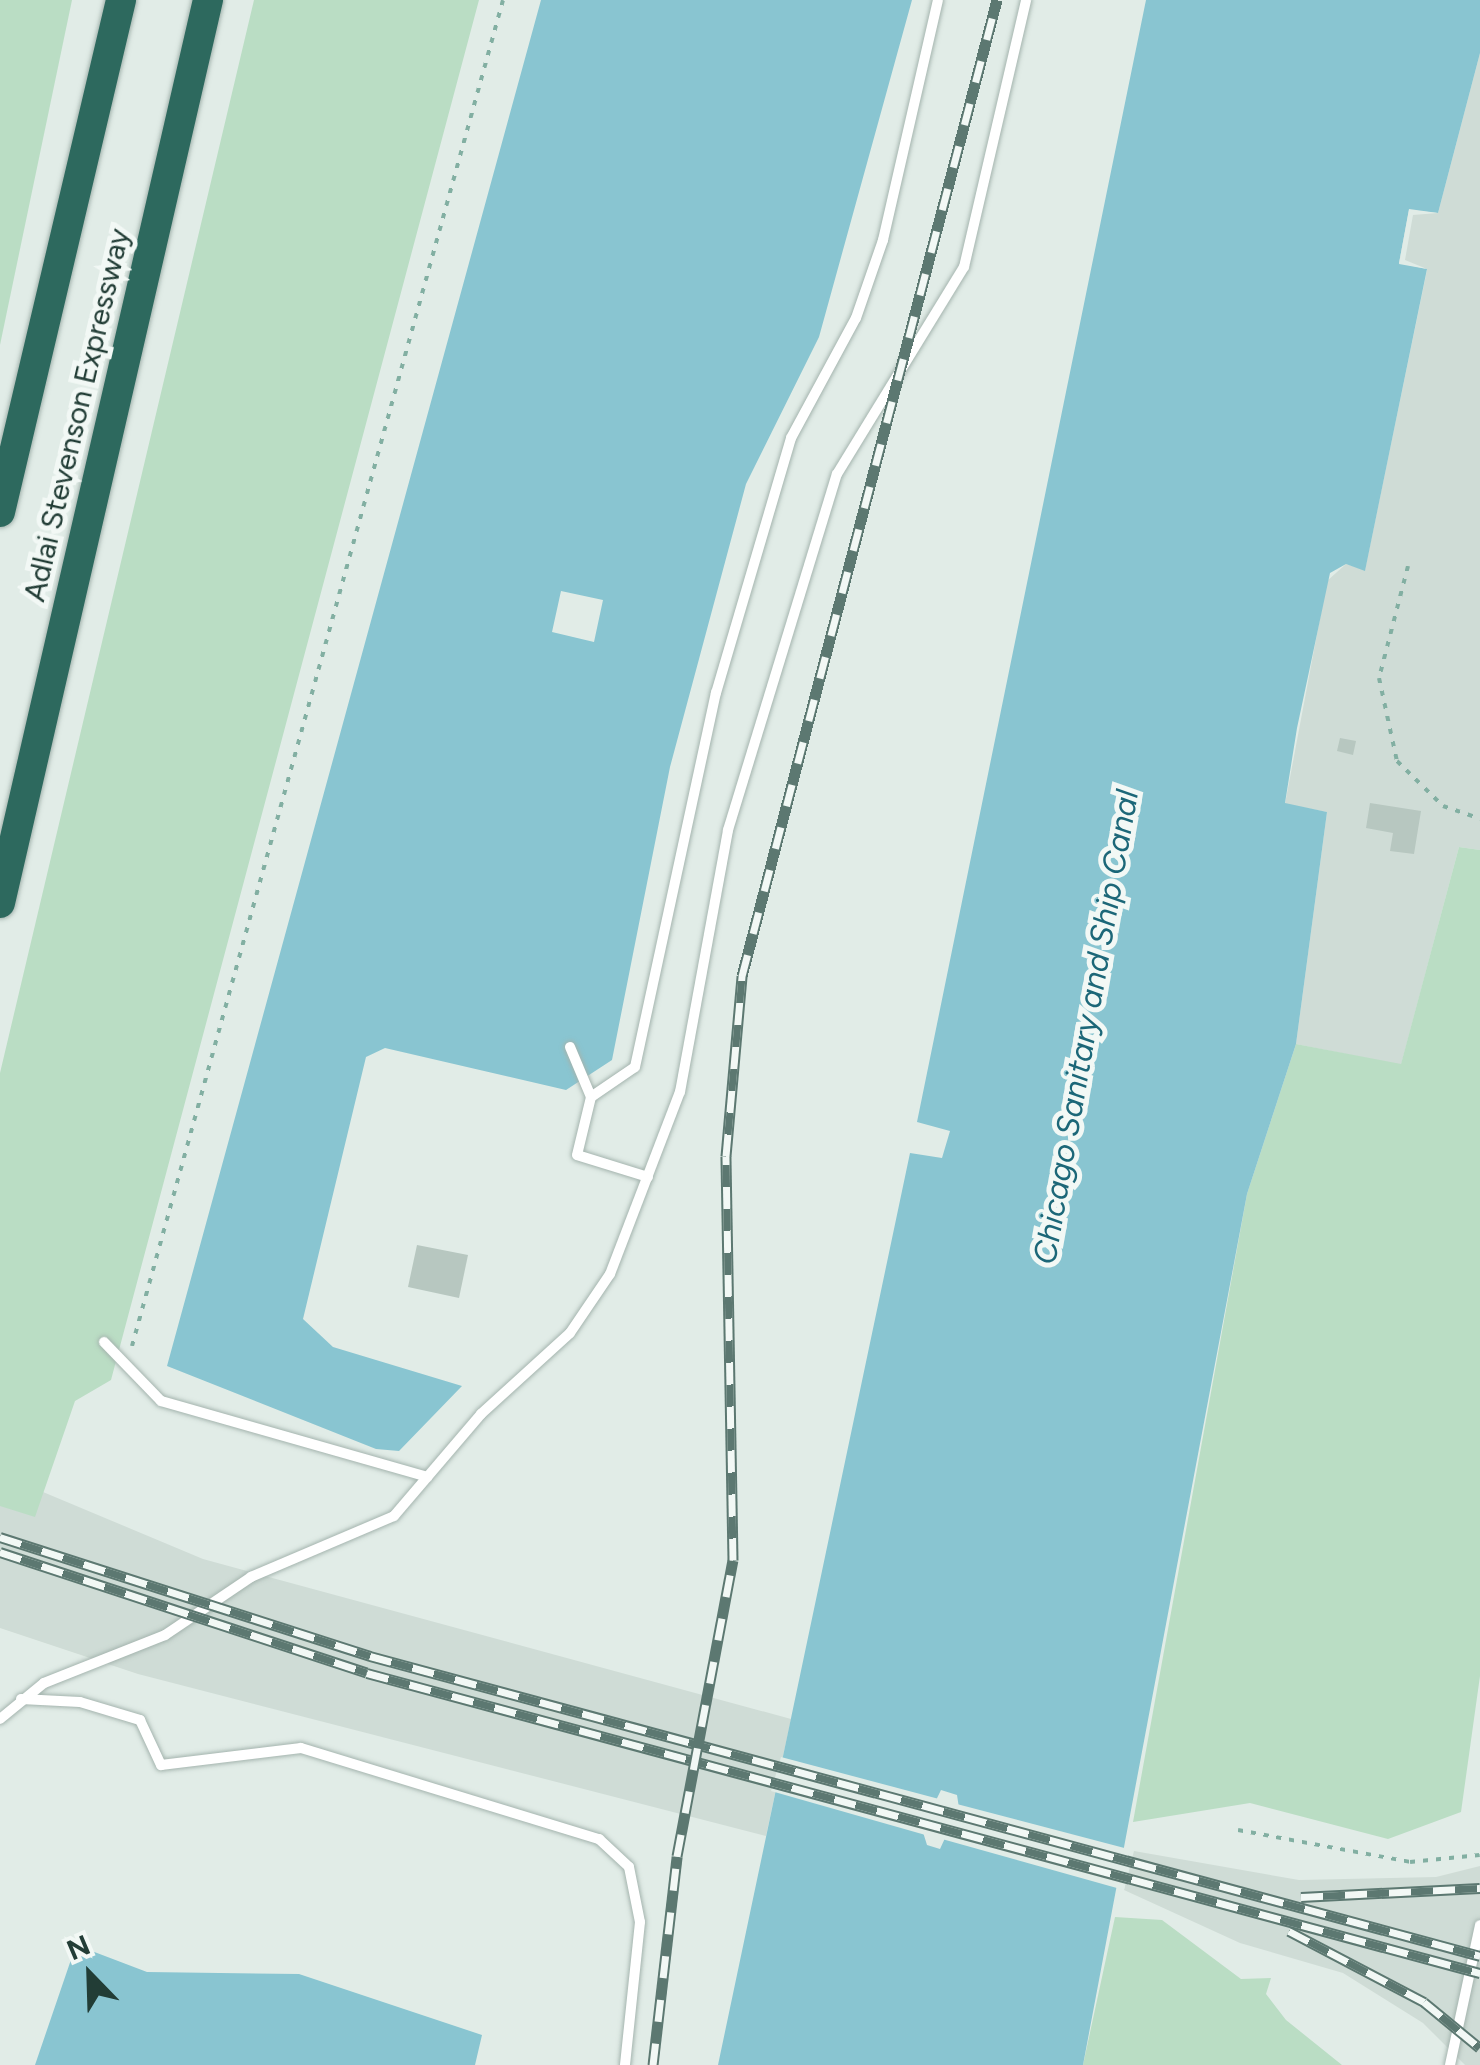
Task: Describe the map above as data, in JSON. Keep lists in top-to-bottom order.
{
  "streets": {
    "highway": ["Adlai Stevenson Expressway"]
  },
  "water": ["Chicago Sanitary and Ship Canal"],
  "north": "top left"
}
